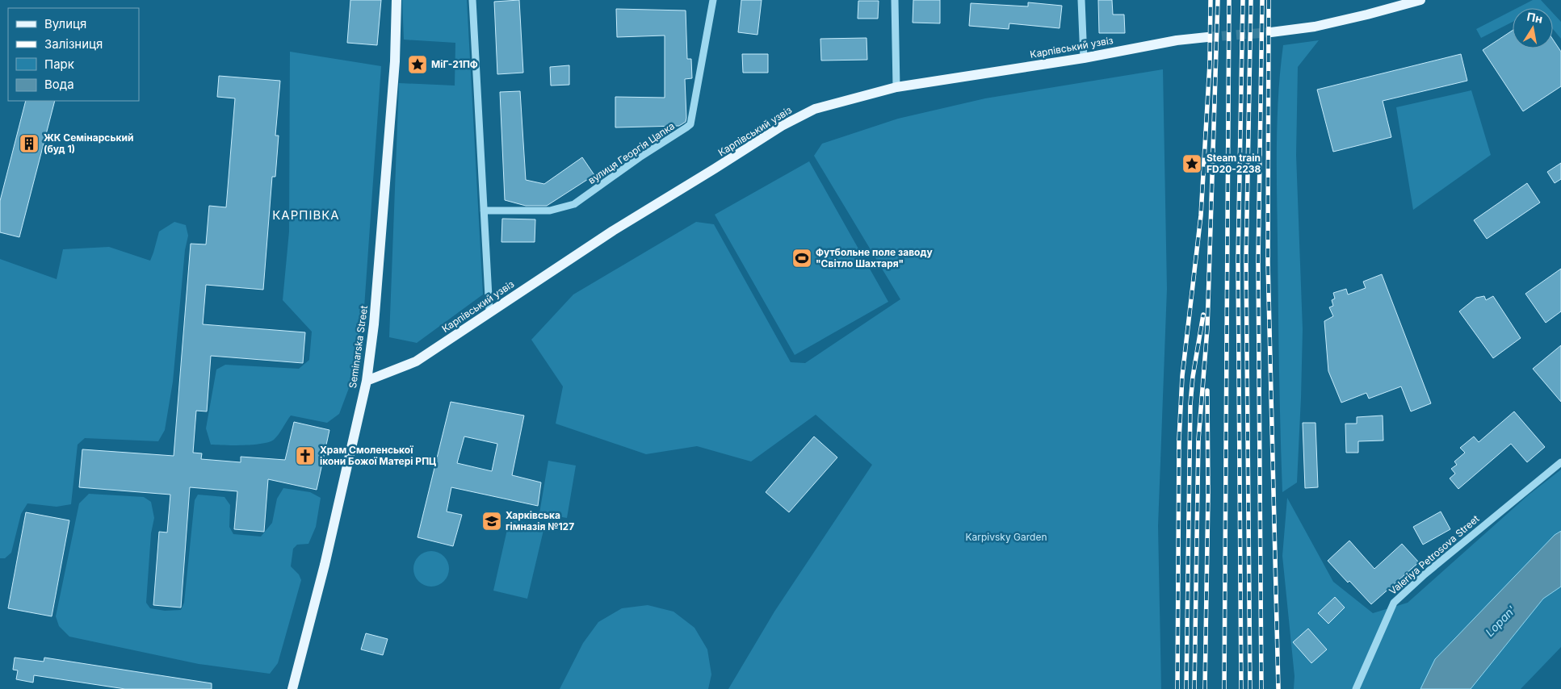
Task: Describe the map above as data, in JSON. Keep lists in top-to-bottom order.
{
  "streets": {
    "main road": ["Карпівський узвіз", "Seminarska Street"],
    "street": ["вулиця Георгія Цапка", "Valeriya Petrosova Street"]
  },
  "crossings": [
    ["Карпівський узвіз", "Seminarska Street"]
  ],
  "districts": ["КАРПІВКА"],
  "water": ["Lopan'"],
  "parks": ["Karpivsky Garden"],
  "places": {
    "place": ["МіГ-21ПФ", "Steam train FD20-2238"],
    "building": ["ЖК Семінарський (буд 1)"],
    "sports": ["Футбольне поле заводу \"Світло Шахтаря\""],
    "church": ["Храм Смоленської ікони Божої Матері РПЦ"],
    "school or university": ["Харківська гімназія №127"]
  },
  "legend": [
    "Вулиця",
    "Залізниця",
    "Парк",
    "Вода"
  ],
  "north": "top"
}
